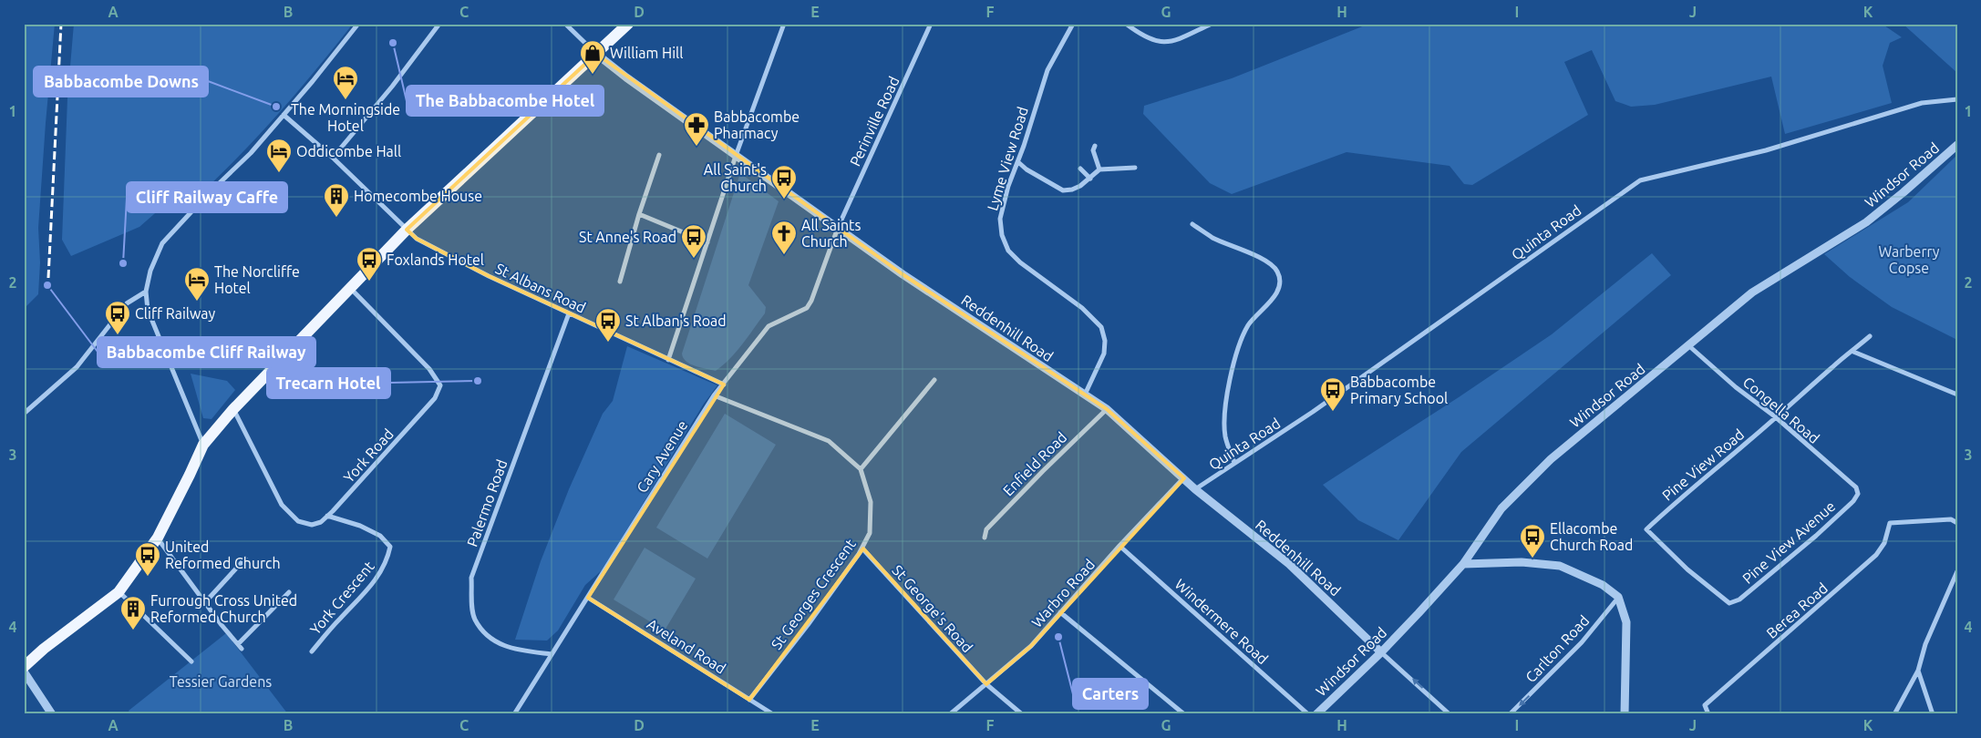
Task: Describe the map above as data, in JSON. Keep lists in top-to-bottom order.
{
  "streets": {
    "street": [
      "Perinville Road",
      "Lyme View Road",
      "Windsor Road",
      "Quinta Road",
      "St Albans Road",
      "Reddenhill Road",
      "Congella Road",
      "York Road",
      "Cary Avenue",
      "Enfield Road",
      "Pine View Road",
      "Palermo Road",
      "Pine View Avenue",
      "Warbro Road",
      "St Georges Crescent",
      "York Crescent",
      "St George's Road",
      "Berea Road",
      "Windermere Road",
      "Aveland Road",
      "Carlton Road"
    ]
  },
  "crossings": [
    ["Perinville Road", "Reddenhill Road"],
    ["Perinville Road", "Cary Avenue"],
    ["Lyme View Road", "Reddenhill Road"],
    ["Windsor Road", "Reddenhill Road"],
    ["Windsor Road", "Congella Road"],
    ["Quinta Road", "Reddenhill Road"],
    ["St Albans Road", "Cary Avenue"],
    ["St Albans Road", "Palermo Road"],
    ["Reddenhill Road", "Cary Avenue"],
    ["Reddenhill Road", "Enfield Road"],
    ["Reddenhill Road", "Warbro Road"],
    ["Congella Road", "Pine View Road"],
    ["Congella Road", "Pine View Avenue"],
    ["York Road", "York Crescent"],
    ["Cary Avenue", "Palermo Road"],
    ["Cary Avenue", "Aveland Road"],
    ["Pine View Road", "Pine View Avenue"],
    ["Warbro Road", "St George's Road"],
    ["Warbro Road", "Windermere Road"],
    ["St Georges Crescent", "St George's Road"],
    ["St Georges Crescent", "Aveland Road"]
  ],
  "one_way": ["Carlton Road"],
  "parks": ["Warberry Copse", "Tessier Gardens"],
  "places": {
    "other": [
      "The Babbacombe Hotel",
      "Babbacombe Downs",
      "Cliff Railway Caffe",
      "Babbacombe Cliff Railway",
      "Trecarn Hotel",
      "Carters"
    ],
    "shop": ["William Hill"],
    "hotel": ["The Morningside Hotel", "Oddicombe Hall", "The Norcliffe Hotel"],
    "pharmacy": ["Babbacombe Pharmacy"],
    "bus stop": [
      "All Saint's Church",
      "St Anne's Road",
      "Foxlands Hotel",
      "Cliff Railway",
      "St Alban's Road",
      "Babbacombe Primary School",
      "Ellacombe Church Road",
      "United Reformed Church"
    ],
    "building": ["Homecombe House", "Furrough Cross United Reformed Church"],
    "church": ["All Saints Church"]
  },
  "grid": {
    "columns": [
      "A",
      "B",
      "C",
      "D",
      "E",
      "F",
      "G",
      "H",
      "I",
      "J",
      "K"
    ],
    "rows": [
      "1",
      "2",
      "3",
      "4"
    ]
  }
}
